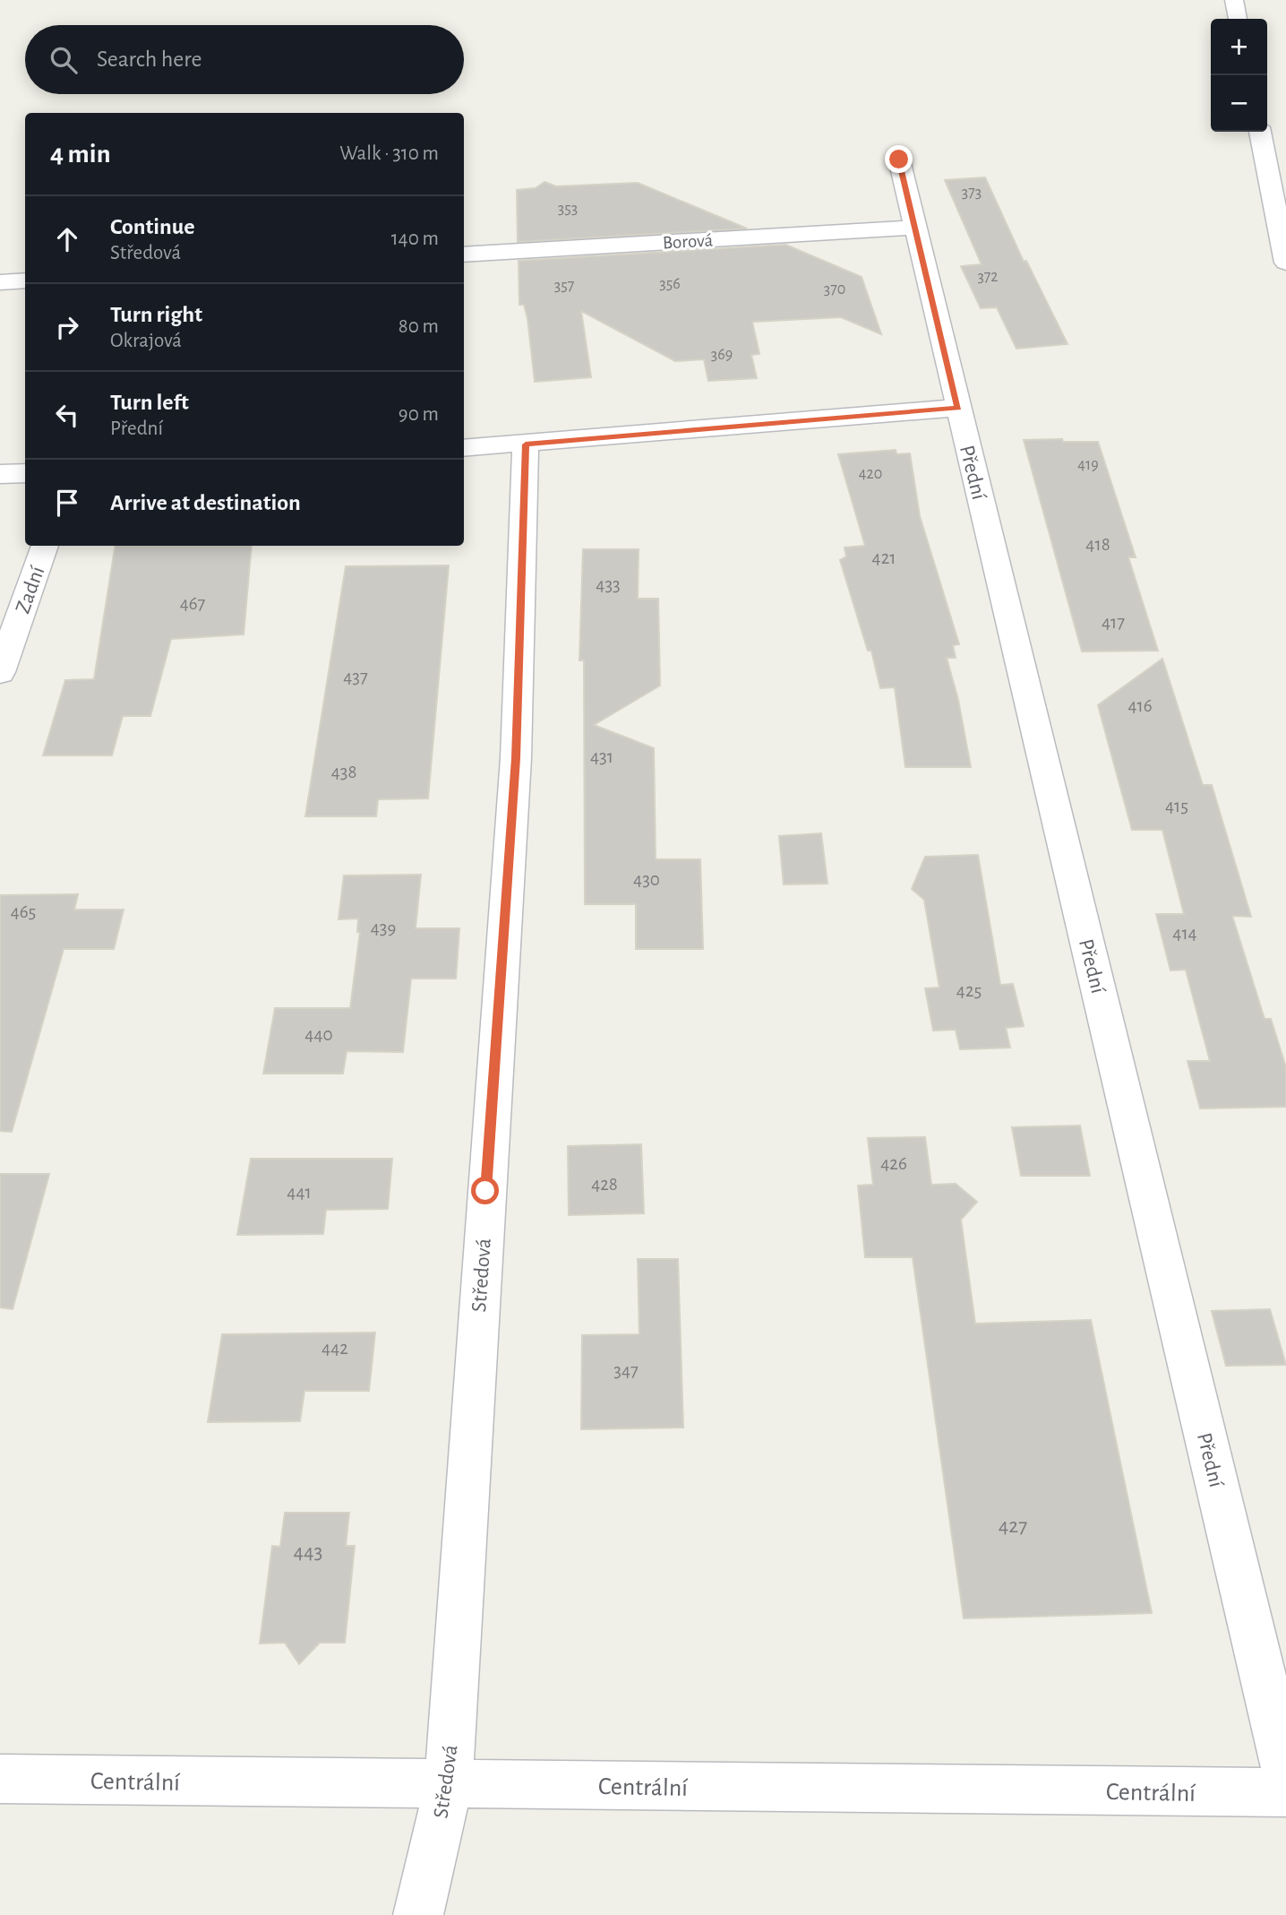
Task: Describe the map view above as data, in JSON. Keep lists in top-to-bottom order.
{
  "streets": {
    "street": [
      "Borová",
      "Přední",
      "Zadní",
      "Středová",
      "Centrální"
    ]
  },
  "crossings": [
    ["Borová", "Přední"],
    ["Středová", "Centrální"]
  ],
  "house_numbers": [
    "373",
    "353",
    "372",
    "356",
    "357",
    "370",
    "369",
    "419",
    "420",
    "418",
    "421",
    "433",
    "467",
    "417",
    "437",
    "416",
    "431",
    "438",
    "415",
    "430",
    "465",
    "439",
    "414",
    "425",
    "440",
    "426",
    "428",
    "441",
    "442",
    "347",
    "427",
    "443"
  ],
  "page": {
    "map_buttons": ["+", "−"],
    "search": "Search here",
    "heading": ["4 min", "Walk · 310 m"],
    "list": [
      ["Continue", "Středová", "140 m"],
      ["Turn right", "Okrajová", "80 m"],
      ["Turn left", "Přední", "90 m"],
      "Arrive at destination"
    ]
  }
}
